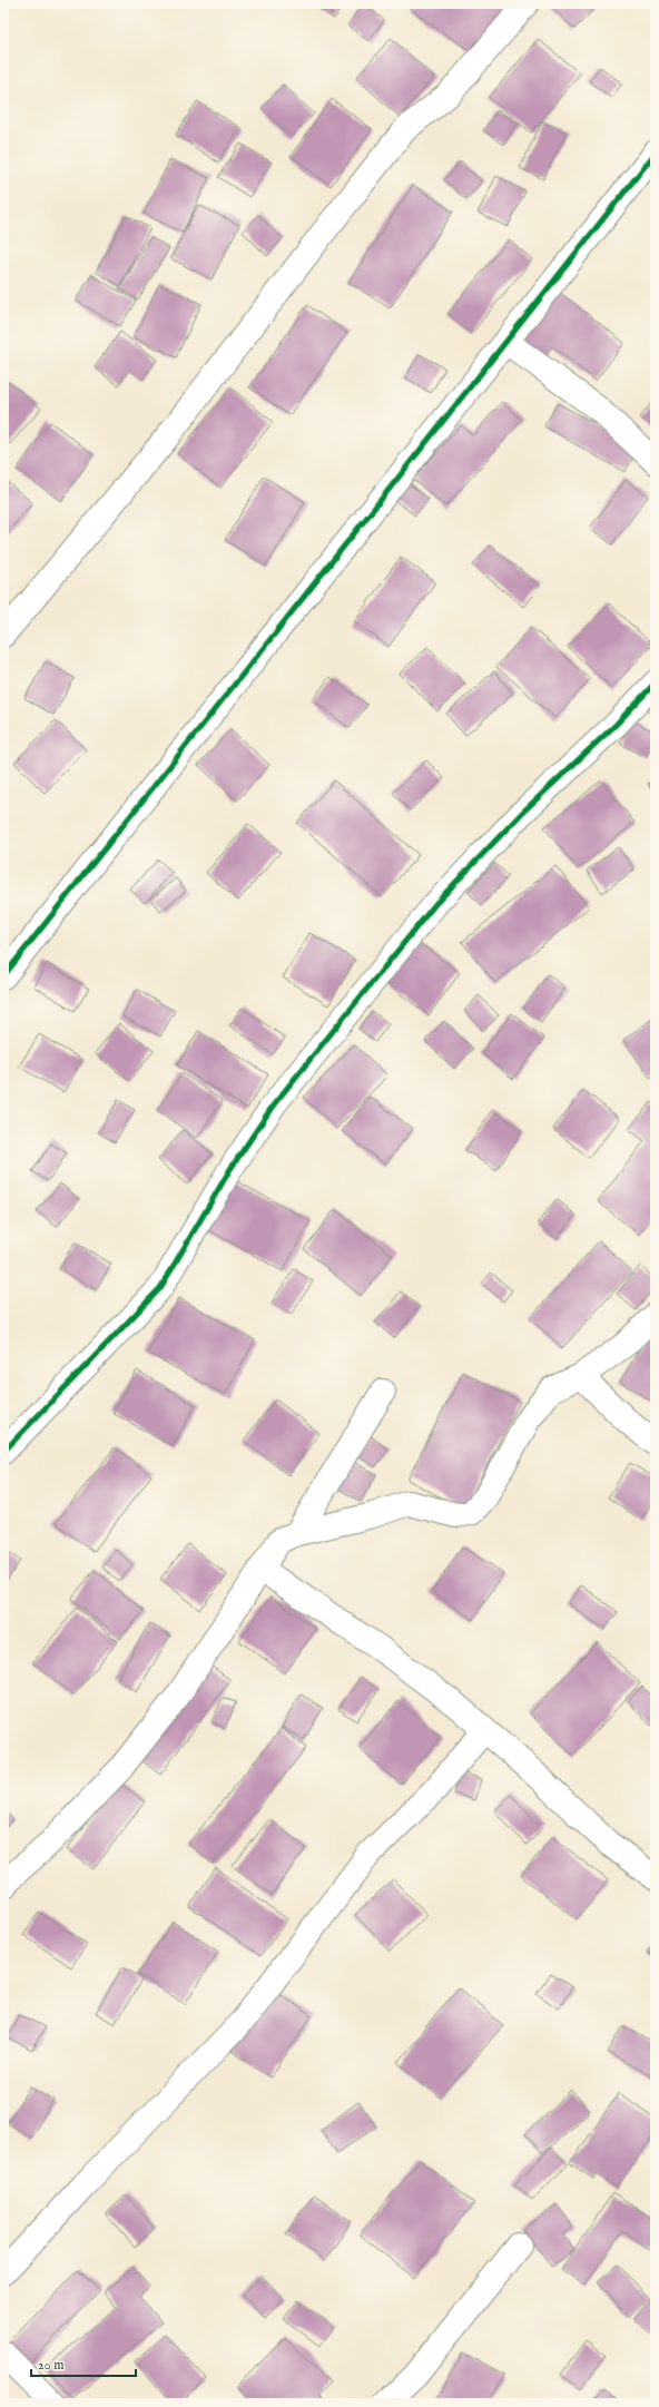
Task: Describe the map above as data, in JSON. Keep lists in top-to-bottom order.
{
  "scale_bar": "20 m"
}
